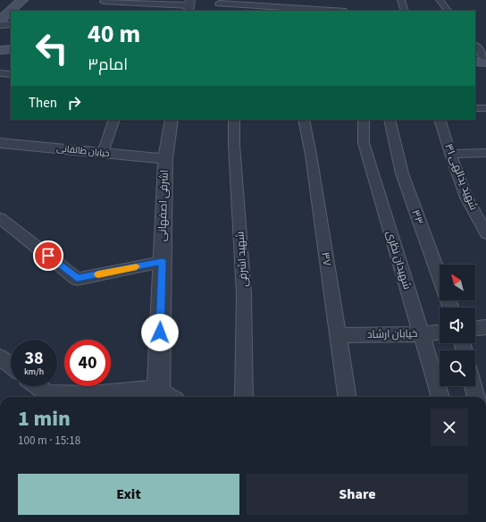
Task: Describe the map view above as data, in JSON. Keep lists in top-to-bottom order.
{
  "streets": {
    "street": [
      "خیابان طالقانی",
      "۳۱ شهید یدالهی",
      "اشرفی اصفهانی",
      "۳۳",
      "شهید اشرفی",
      "۳۷",
      "شهیدان نظری",
      "خیابان ارشاد"
    ]
  },
  "crossings": [
    ["خیابان طالقانی", "اشرفی اصفهانی"],
    ["۳۷", "خیابان ارشاد"],
    ["شهیدان نظری", "خیابان ارشاد"]
  ],
  "north": "top left",
  "page": {
    "turn": ["40 m", "امام۳"],
    "then": "Then",
    "speed": "38 km/h",
    "limit": "40",
    "heading": ["1 min", "100 m · 15:18"],
    "buttons": ["Exit", "Share"]
  }
}
